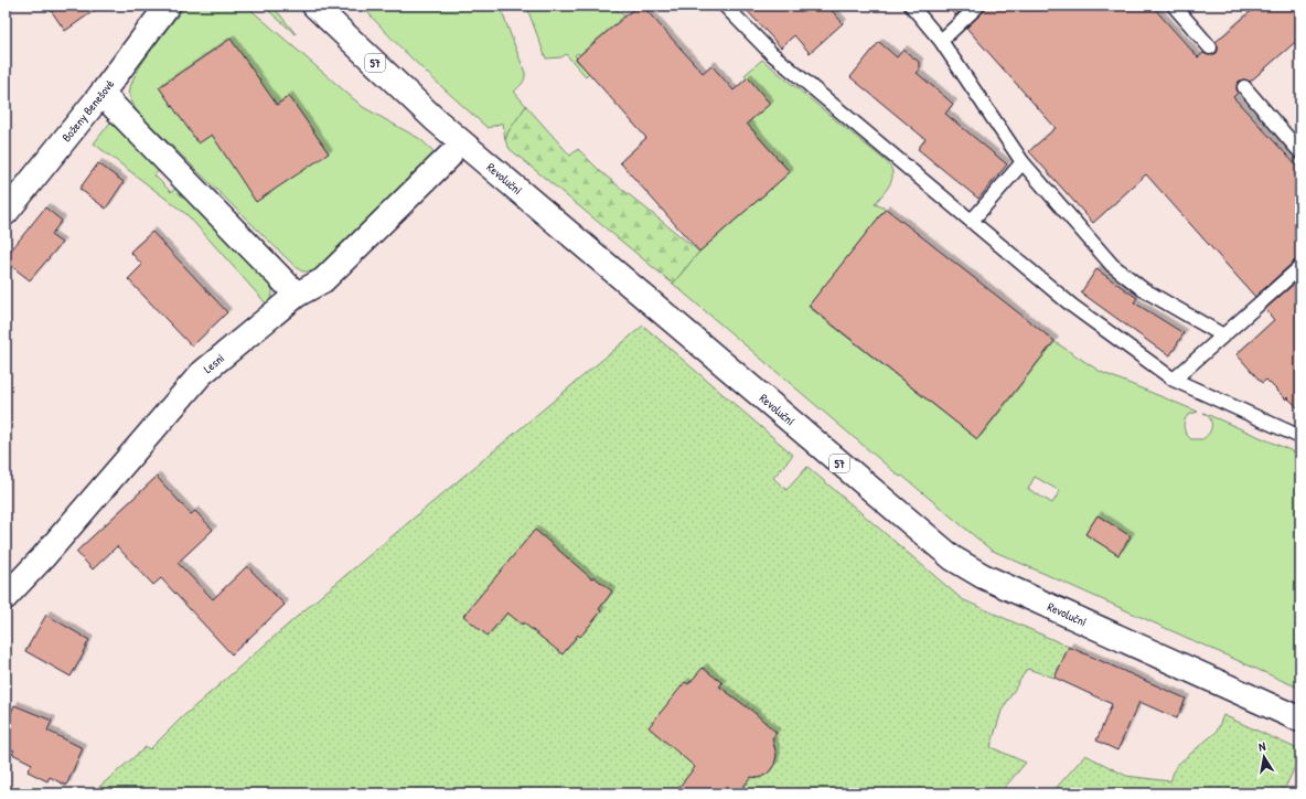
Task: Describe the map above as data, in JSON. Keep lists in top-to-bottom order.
{
  "streets": {
    "main road": [
      "57",
      "Boženy Benešové",
      "Revoluční",
      "Lesní"
    ]
  },
  "north": "top"
}
